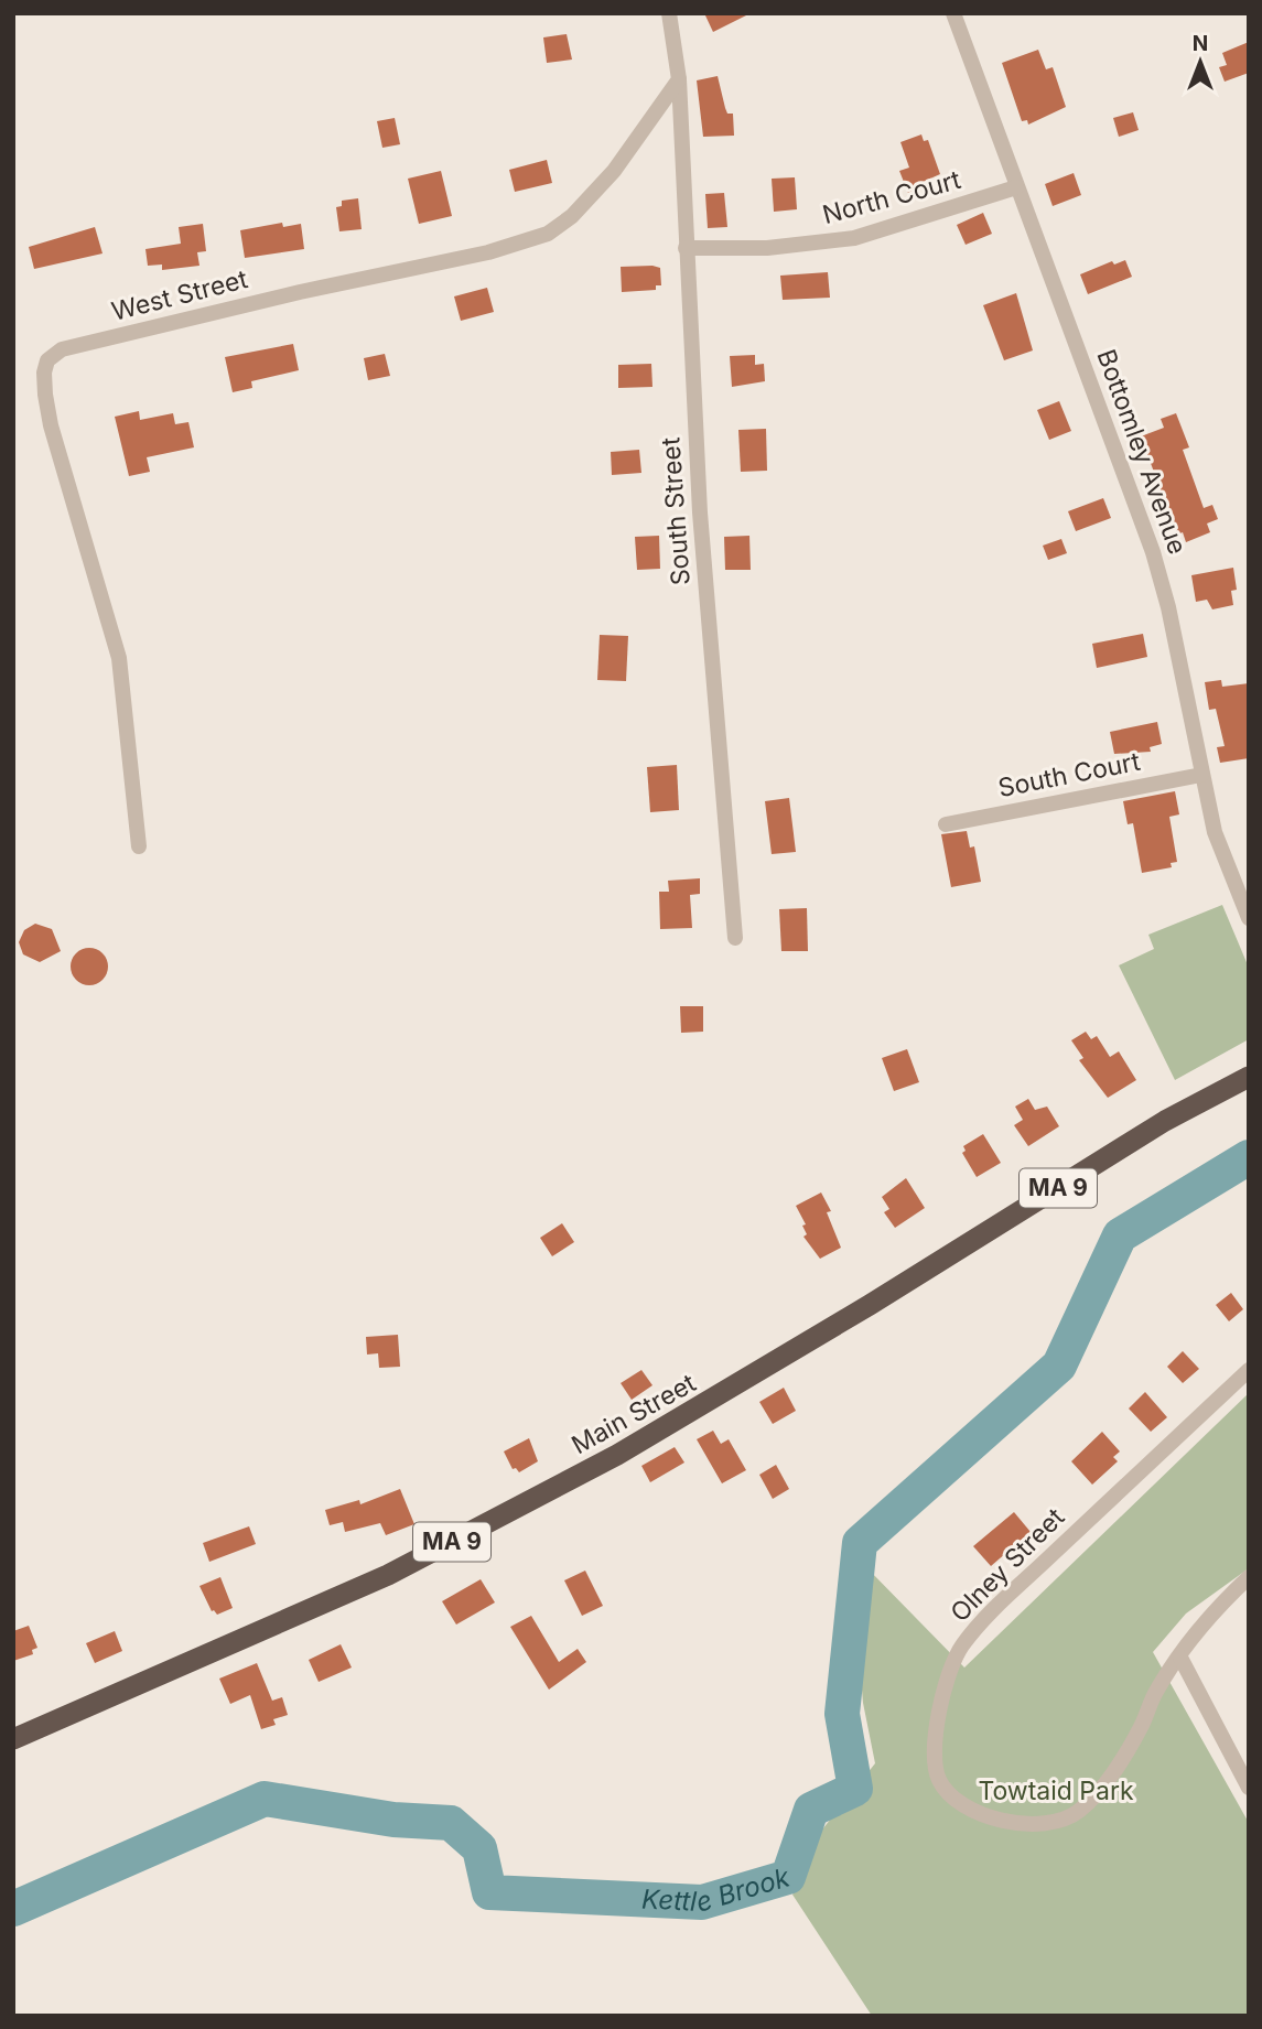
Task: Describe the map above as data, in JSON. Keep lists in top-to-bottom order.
{
  "streets": {
    "highway": ["MA 9", "Main Street"],
    "street": [
      "North Court",
      "West Street",
      "Bottomley Avenue",
      "South Street",
      "South Court",
      "Olney Street"
    ]
  },
  "crossings": [
    ["North Court", "Bottomley Avenue"],
    ["North Court", "South Street"],
    ["West Street", "South Street"],
    ["Bottomley Avenue", "South Court"]
  ],
  "water": ["Kettle Brook"],
  "parks": ["Towtaid Park"],
  "north": "top"
}
